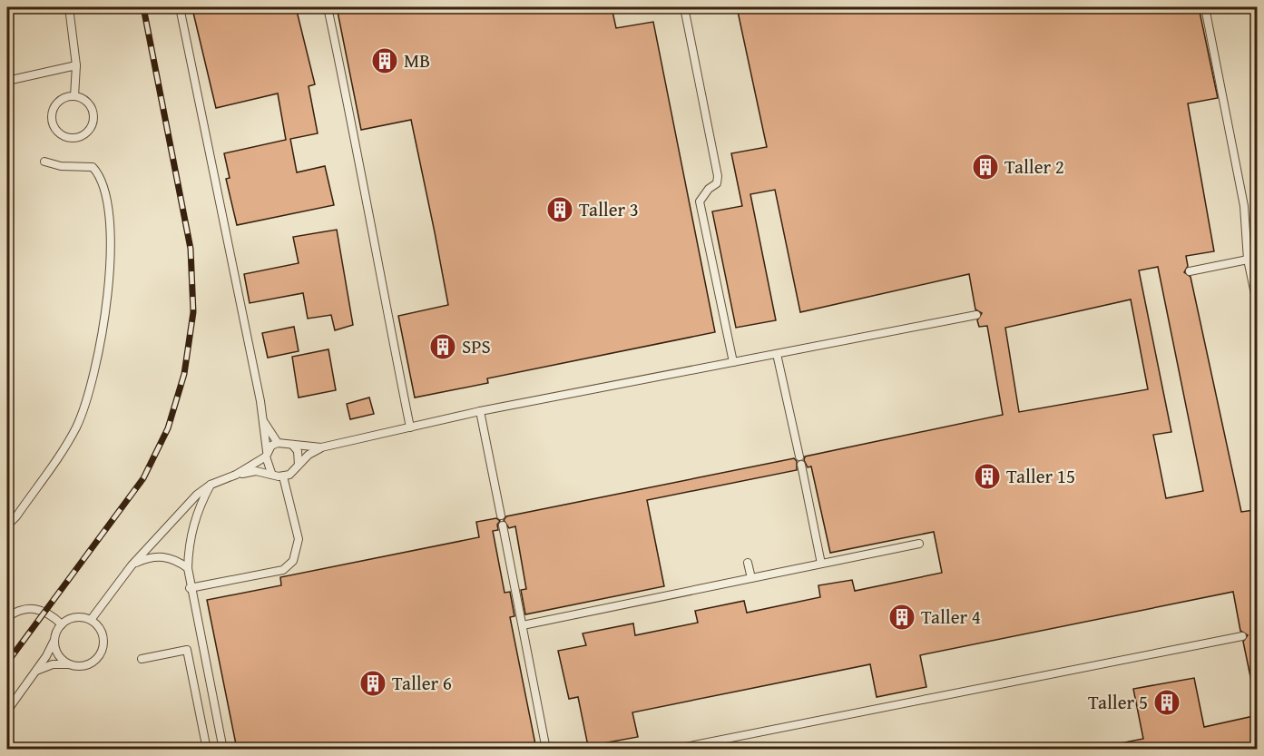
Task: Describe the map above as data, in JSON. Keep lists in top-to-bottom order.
{
  "places": {
    "building": [
      "MB",
      "Taller 2",
      "Taller 3",
      "SPS",
      "Taller 15",
      "Taller 4",
      "Taller 6",
      "Taller 5"
    ]
  }
}
